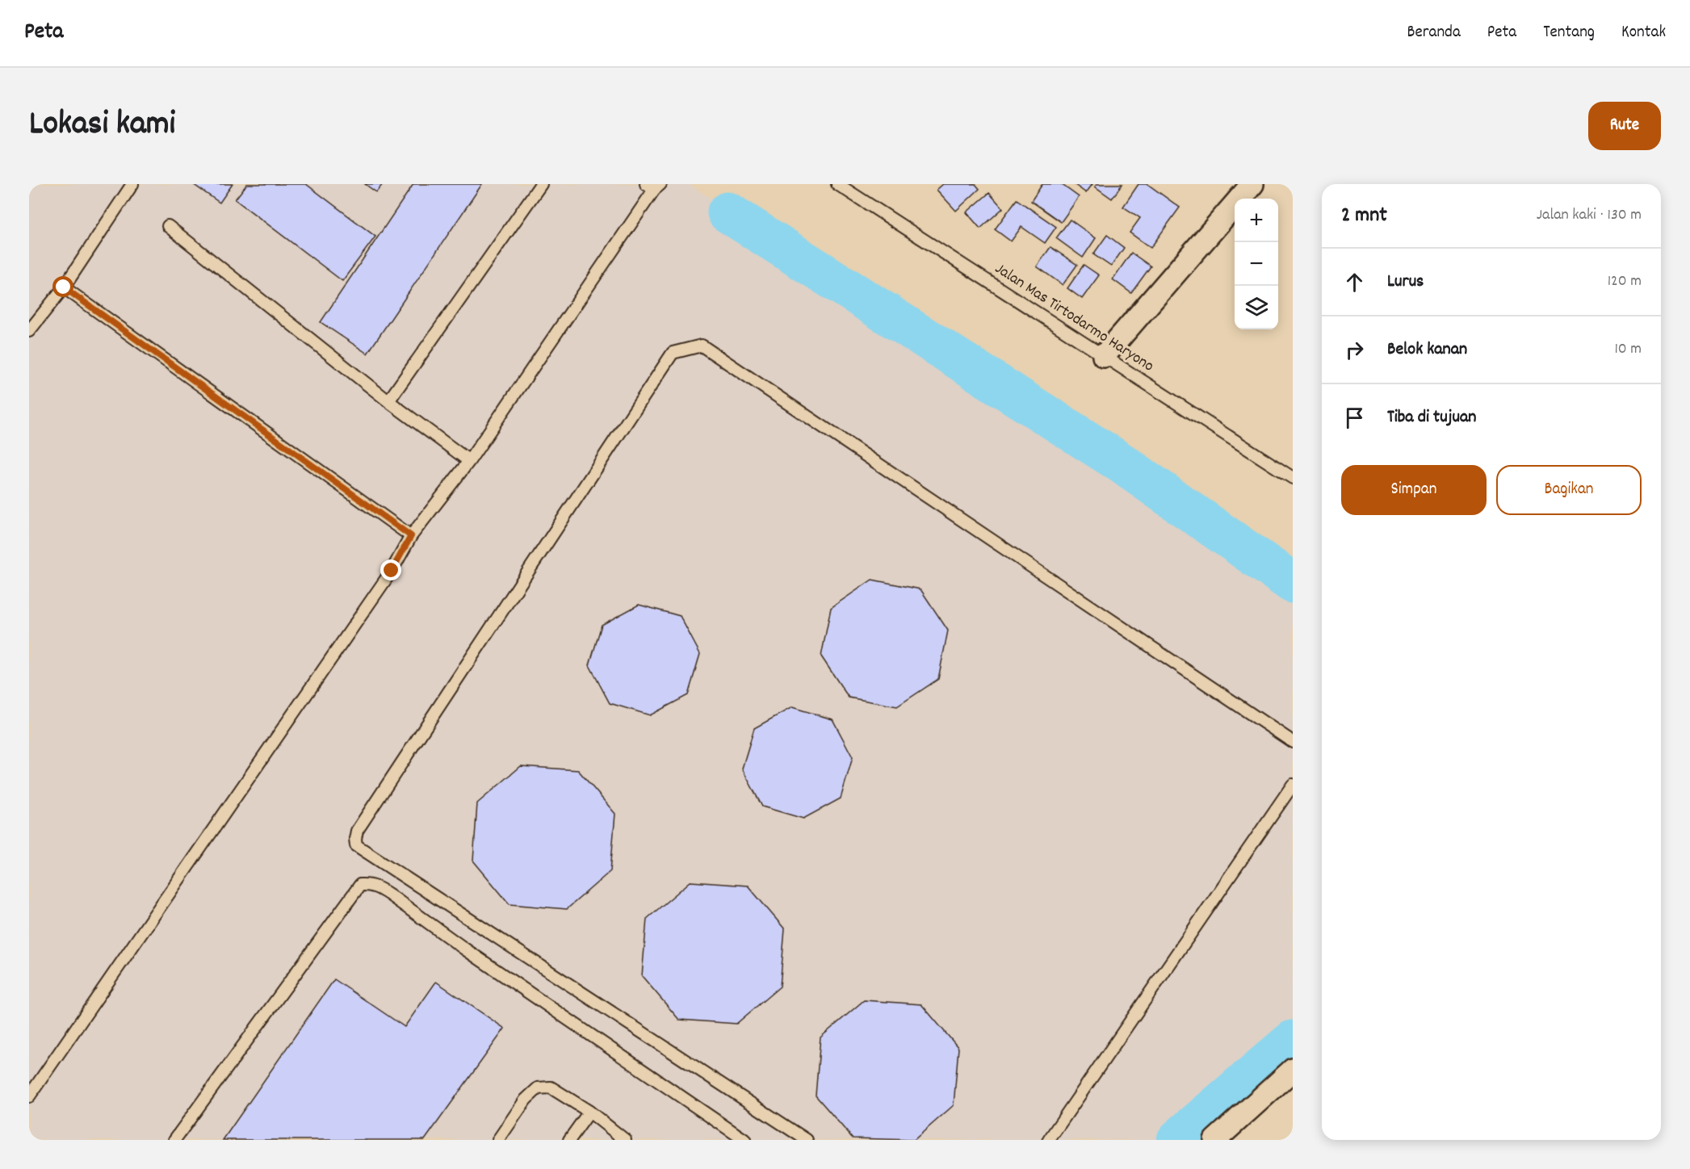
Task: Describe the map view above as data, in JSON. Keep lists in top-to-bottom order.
{
  "streets": {
    "lane": ["Jalan Mas Tirtodarmo Haryono"]
  },
  "page": {
    "header": "Peta",
    "nav": [
      "Beranda",
      "Peta",
      "Tentang",
      "Kontak"
    ],
    "title": "Lokasi kami",
    "buttons": [
      "Rute",
      ["Simpan", "Bagikan"]
    ],
    "heading": ["2 mnt", "Jalan kaki · 130 m"],
    "map_buttons": ["+", "−"],
    "list": [
      ["Lurus", "120 m"],
      ["Belok kanan", "10 m"],
      "Tiba di tujuan"
    ]
  }
}
